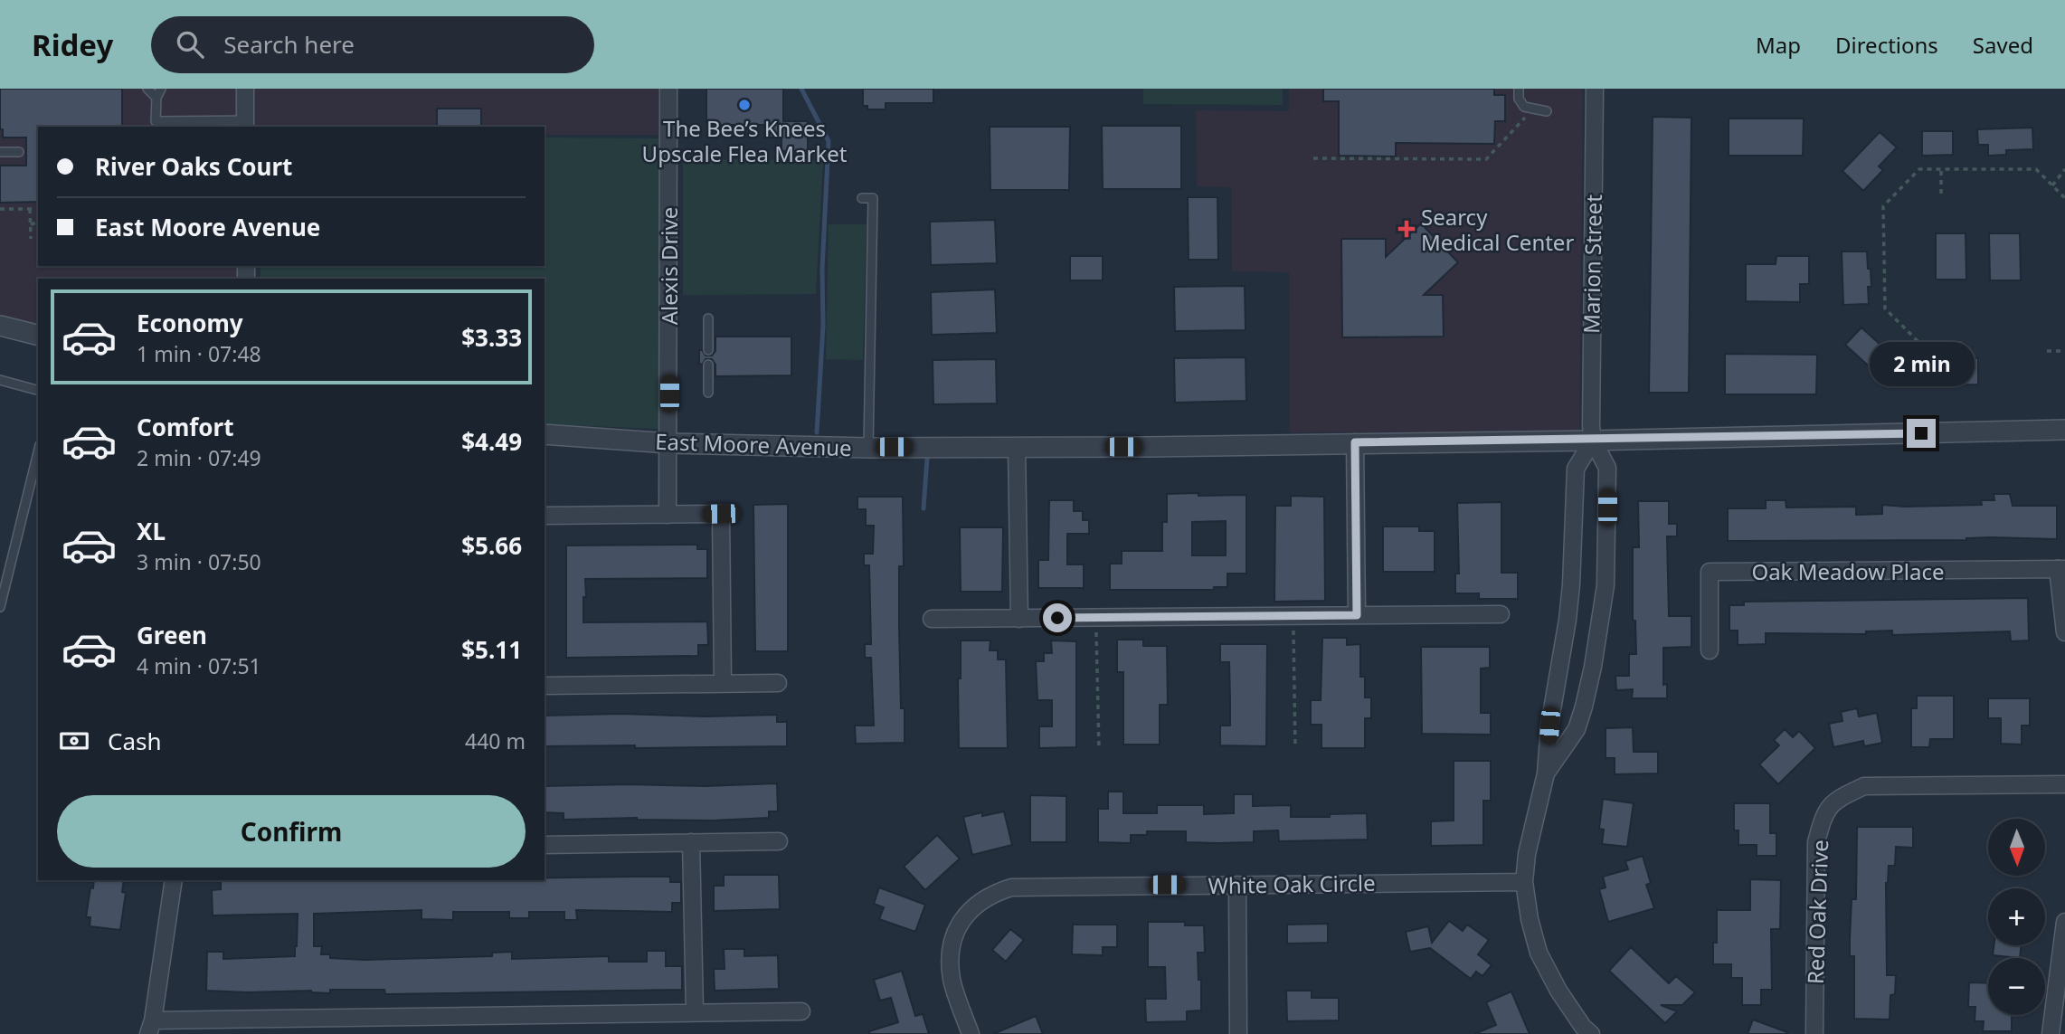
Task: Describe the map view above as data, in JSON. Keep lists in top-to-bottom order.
{
  "streets": {
    "street": [
      "Marion Street",
      "Alexis Drive",
      "East Moore Avenue",
      "Oak Meadow Place",
      "White Oak Circle",
      "Red Oak Drive"
    ]
  },
  "crossings": [
    ["Marion Street", "East Moore Avenue"],
    ["Alexis Drive", "East Moore Avenue"]
  ],
  "places": {
    "other": ["The Bee’s Knees Upscale Flea Market"],
    "health": ["Searcy Medical Center"]
  },
  "north": "bottom",
  "page": {
    "header": "Ridey",
    "search": "Search here",
    "nav": ["Map", "Directions", "Saved"],
    "banner": ["River Oaks Court", "East Moore Avenue"],
    "list": [
      {
        "name": "Economy",
        "note": "1 min · 07:48",
        "value": "$3.33"
      },
      {
        "name": "Comfort",
        "note": "2 min · 07:49",
        "value": "$4.49"
      },
      {
        "name": "XL",
        "note": "3 min · 07:50",
        "value": "$5.66"
      },
      {
        "name": "Green",
        "note": "4 min · 07:51",
        "value": "$5.11"
      }
    ],
    "bubble": "2 min",
    "pay": ["Cash", "440 m"],
    "buttons": "Confirm",
    "map_buttons": ["+", "−"]
  }
}
